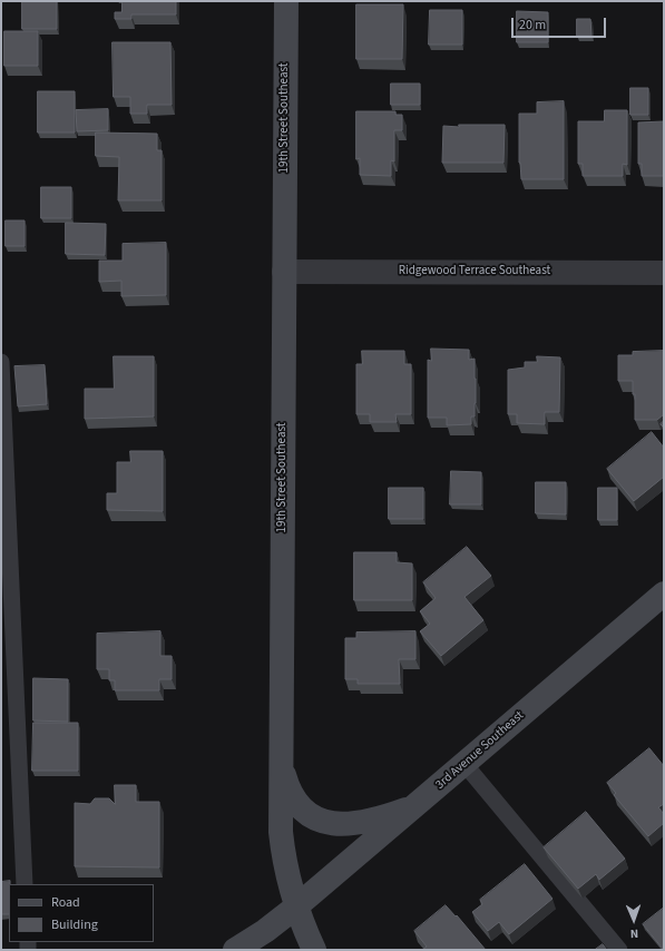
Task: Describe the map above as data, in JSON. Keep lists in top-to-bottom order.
{
  "streets": {
    "main road": ["19th Street Southeast", "3rd Avenue Southeast"],
    "street": ["Ridgewood Terrace Southeast"]
  },
  "crossings": [
    ["19th Street Southeast", "Ridgewood Terrace Southeast"],
    ["19th Street Southeast", "3rd Avenue Southeast"]
  ],
  "legend": ["Road", "Building"],
  "scale_bar": "20 m",
  "north": "bottom"
}
